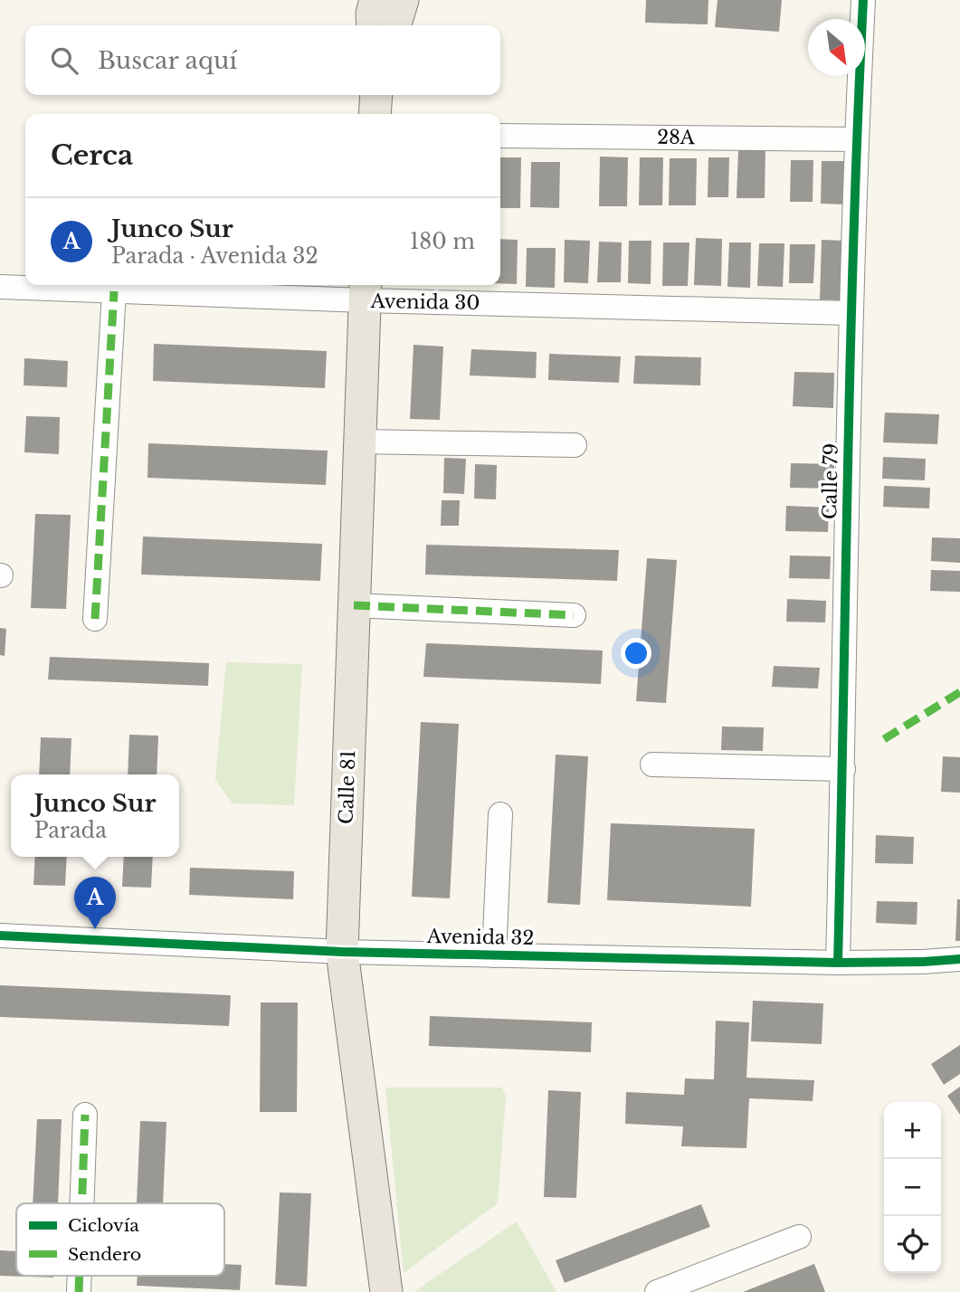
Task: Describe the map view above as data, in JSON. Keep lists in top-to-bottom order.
{
  "streets": {
    "main road": ["Calle 81"],
    "street": [
      "28A",
      "Avenida 30",
      "Calle 79",
      "Avenida 32"
    ]
  },
  "crossings": [
    ["28A", "Calle 79"],
    ["Avenida 30", "Calle 79"],
    ["Avenida 30", "Calle 81"],
    ["Calle 79", "Avenida 32"],
    ["Calle 81", "Avenida 32"]
  ],
  "legend": ["Ciclovía", "Sendero"],
  "north": "bottom right",
  "page": {
    "search": "Buscar aquí",
    "heading": "Cerca",
    "list": [
      {
        "mark": "A",
        "name": "Junco Sur",
        "note": "Parada · Avenida 32",
        "value": "180 m"
      }
    ],
    "popup": ["Junco Sur", "Parada"],
    "pins": "A",
    "map_buttons": ["+", "−"]
  }
}
